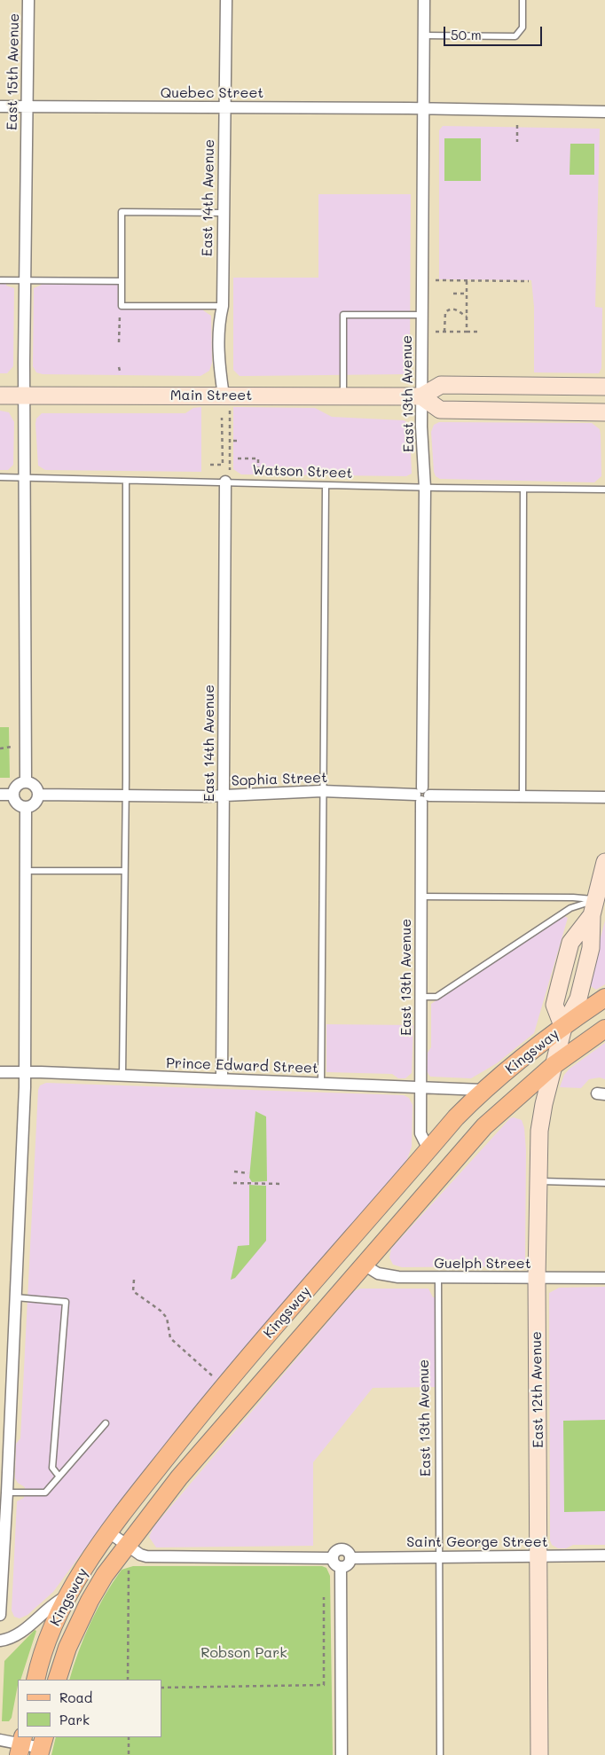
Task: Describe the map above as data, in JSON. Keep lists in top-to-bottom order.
{
  "streets": {
    "main road": ["Kingsway"],
    "street": [
      "East 15th Avenue",
      "Quebec Street",
      "East 14th Avenue",
      "East 13th Avenue",
      "Main Street",
      "Sophia Street",
      "Prince Edward Street",
      "Guelph Street",
      "East 12th Avenue",
      "Saint George Street"
    ],
    "lane": ["Watson Street"]
  },
  "crossings": [
    ["East 15th Avenue", "Quebec Street"],
    ["East 15th Avenue", "Main Street"],
    ["East 15th Avenue", "Watson Street"],
    ["East 15th Avenue", "Sophia Street"],
    ["Quebec Street", "East 14th Avenue"],
    ["Quebec Street", "East 13th Avenue"],
    ["East 14th Avenue", "Main Street"],
    ["East 14th Avenue", "Watson Street"],
    ["East 14th Avenue", "Sophia Street"],
    ["East 14th Avenue", "Prince Edward Street"],
    ["East 13th Avenue", "Main Street"],
    ["East 13th Avenue", "Watson Street"],
    ["East 13th Avenue", "Sophia Street"],
    ["East 13th Avenue", "Kingsway"],
    ["East 13th Avenue", "Prince Edward Street"],
    ["East 13th Avenue", "Guelph Street"],
    ["East 13th Avenue", "Saint George Street"],
    ["Kingsway", "Prince Edward Street"],
    ["Kingsway", "Guelph Street"],
    ["Kingsway", "East 12th Avenue"],
    ["Guelph Street", "East 12th Avenue"],
    ["East 12th Avenue", "Saint George Street"]
  ],
  "parks": ["Robson Park"],
  "legend": ["Road", "Park"],
  "scale_bar": "50 m"
}
